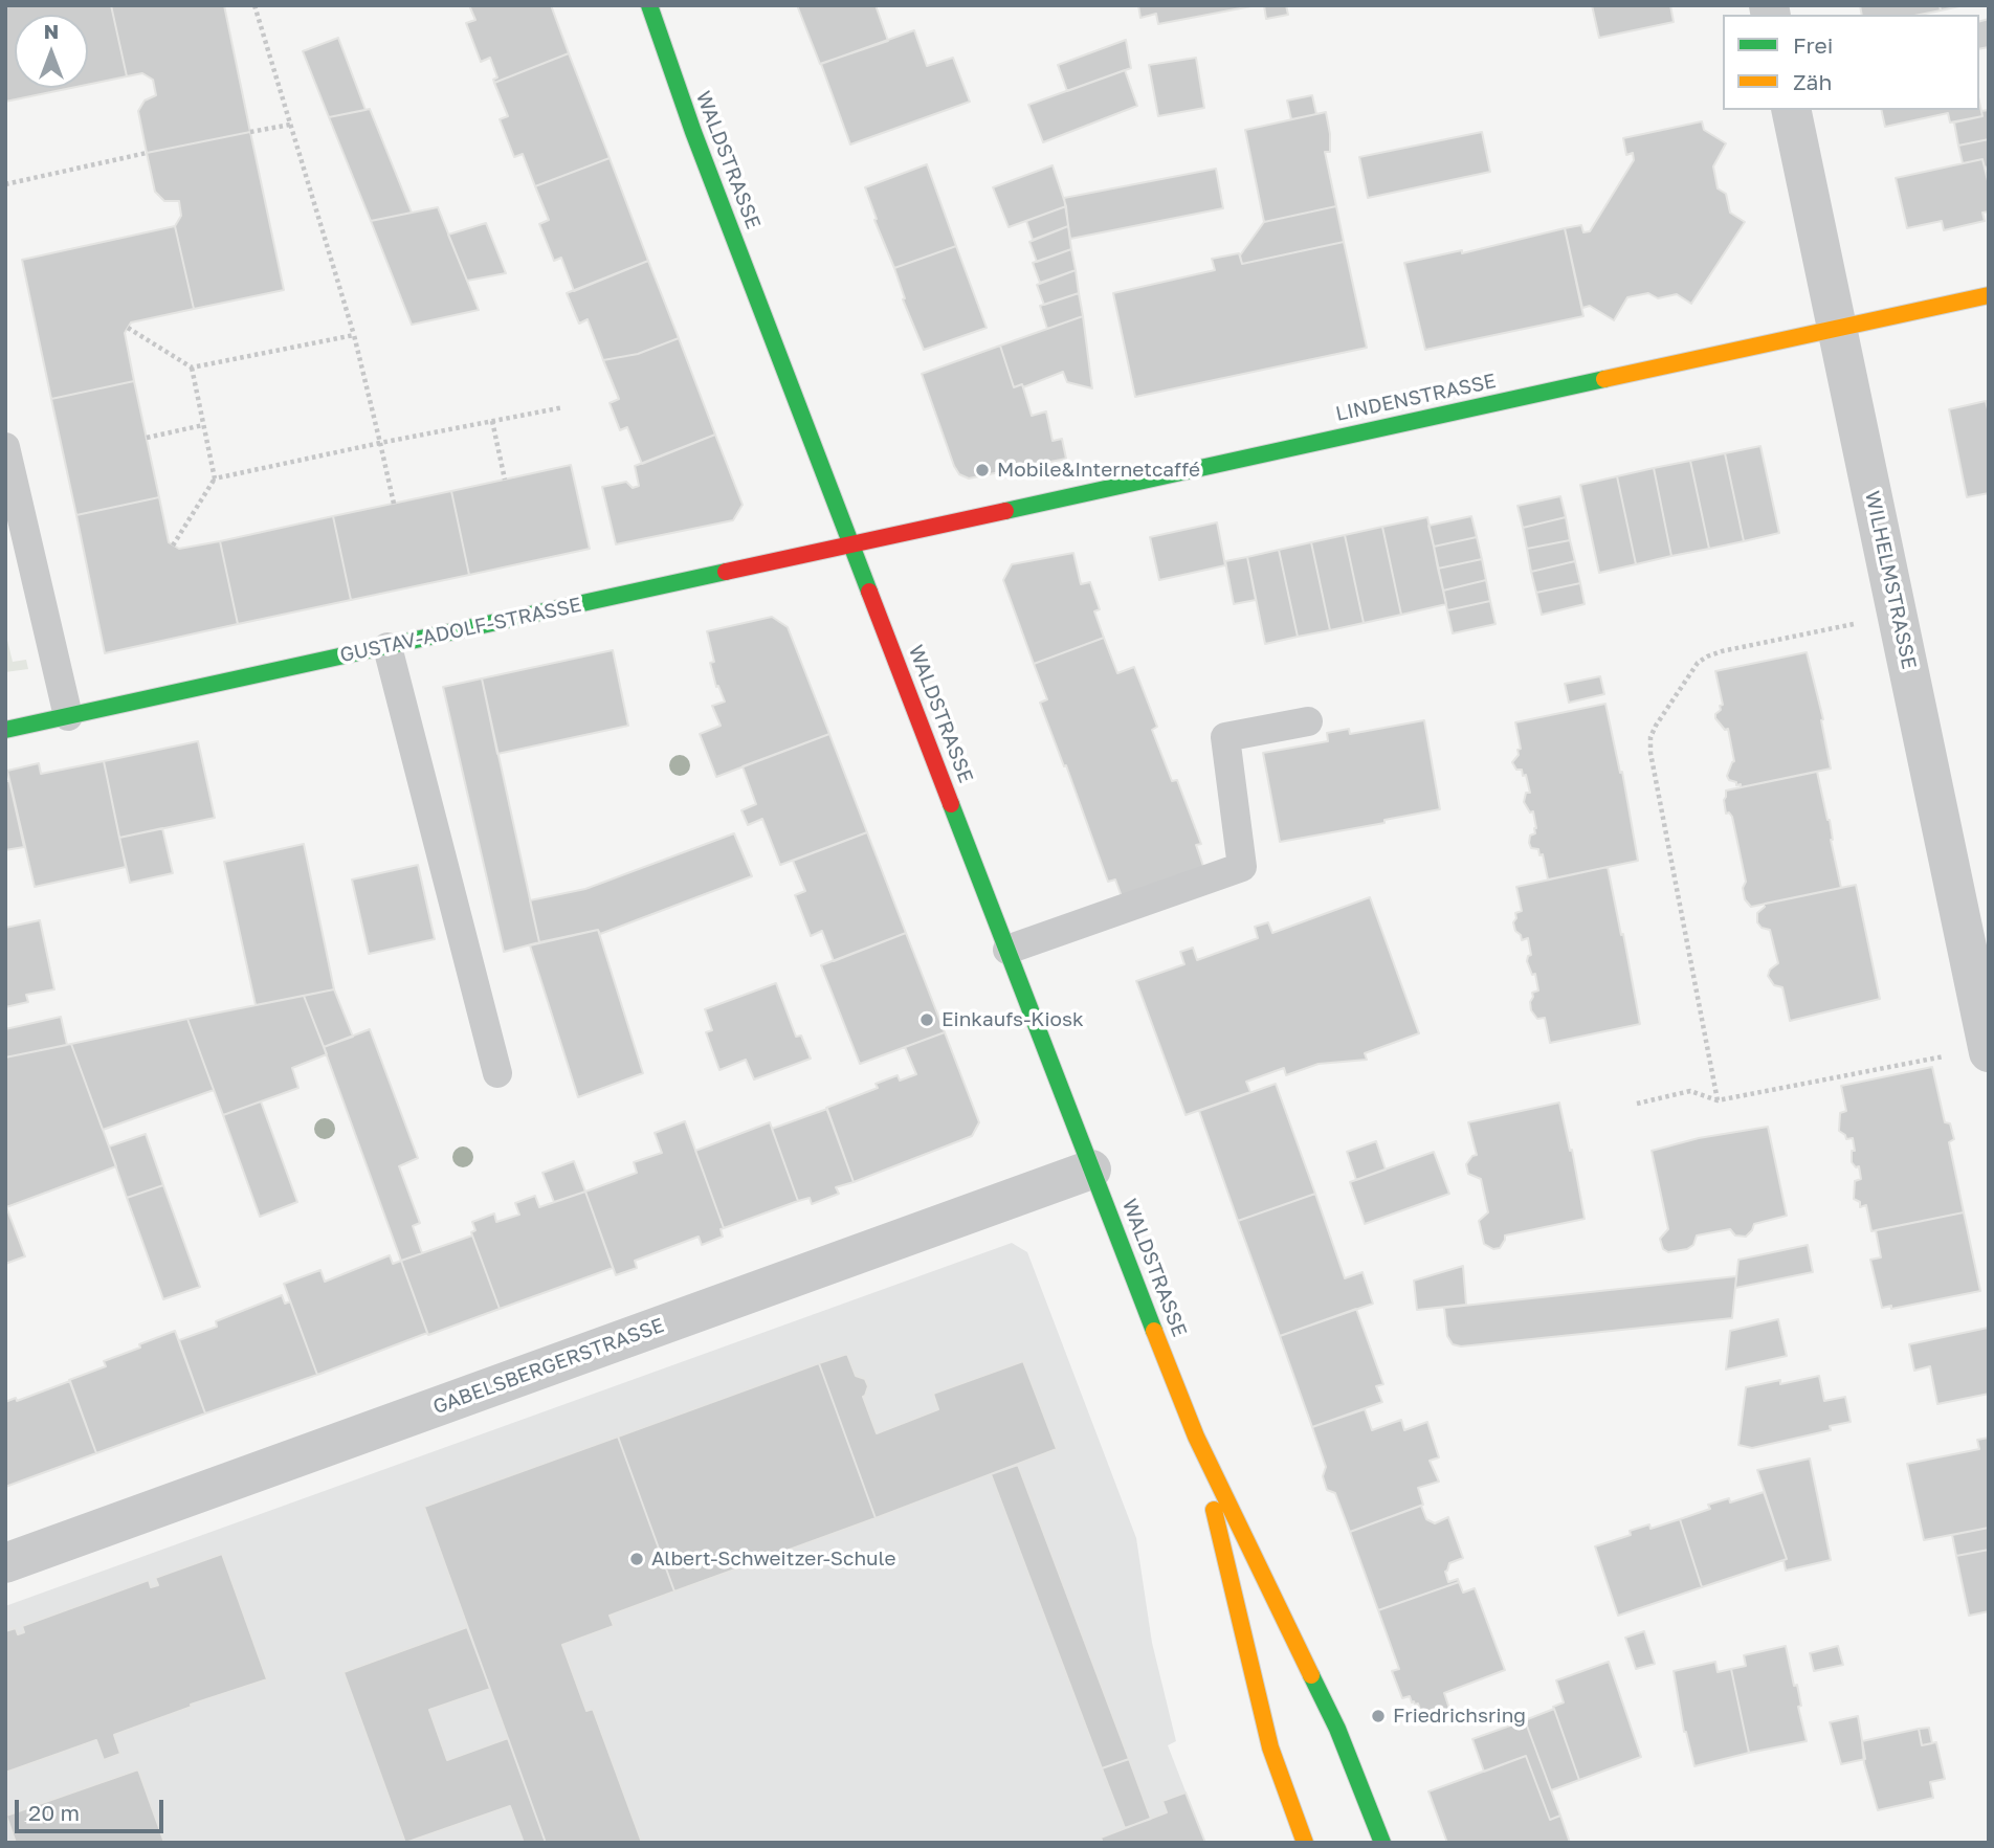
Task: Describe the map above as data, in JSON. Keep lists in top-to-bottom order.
{
  "streets": {
    "main road": ["WALDSTRASSE", "LINDENSTRASSE", "GUSTAV-ADOLF-STRASSE"],
    "street": ["WILHELMSTRASSE", "GABELSBERGERSTRASSE"]
  },
  "crossings": [
    ["WALDSTRASSE", "LINDENSTRASSE"],
    ["WALDSTRASSE", "GUSTAV-ADOLF-STRASSE"],
    ["WALDSTRASSE", "GABELSBERGERSTRASSE"],
    ["LINDENSTRASSE", "WILHELMSTRASSE"],
    ["LINDENSTRASSE", "GUSTAV-ADOLF-STRASSE"]
  ],
  "places": [
    "Mobile&Internetcaffé",
    "Einkaufs-Kiosk",
    "Albert-Schweitzer-Schule",
    "Friedrichsring"
  ],
  "legend": ["Frei", "Zäh"],
  "scale_bar": "20 m",
  "north": "top"
}
